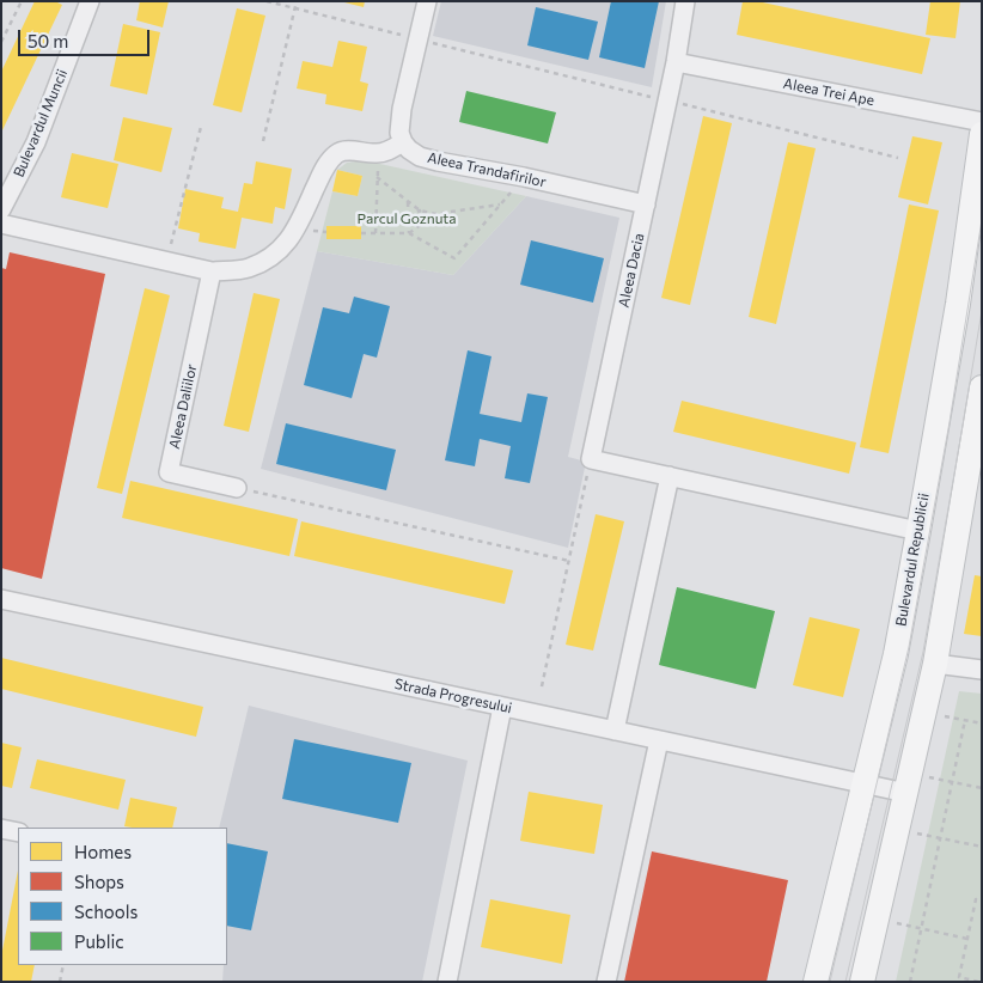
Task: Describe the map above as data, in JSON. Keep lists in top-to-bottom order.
{
  "streets": {
    "main road": ["Bulevardul Republicii"],
    "street": [
      "Aleea Trei Ape",
      "Bulevardul Muncii",
      "Aleea Trandafirilor",
      "Aleea Dacia",
      "Aleea Daliilor",
      "Strada Progresului"
    ]
  },
  "crossings": [
    ["Aleea Trei Ape", "Aleea Dacia"],
    ["Aleea Trandafirilor", "Aleea Dacia"],
    ["Bulevardul Republicii", "Strada Progresului"]
  ],
  "parks": ["Parcul Goznuta"],
  "legend": [
    "Homes",
    "Shops",
    "Schools",
    "Public"
  ],
  "scale_bar": "50 m"
}
